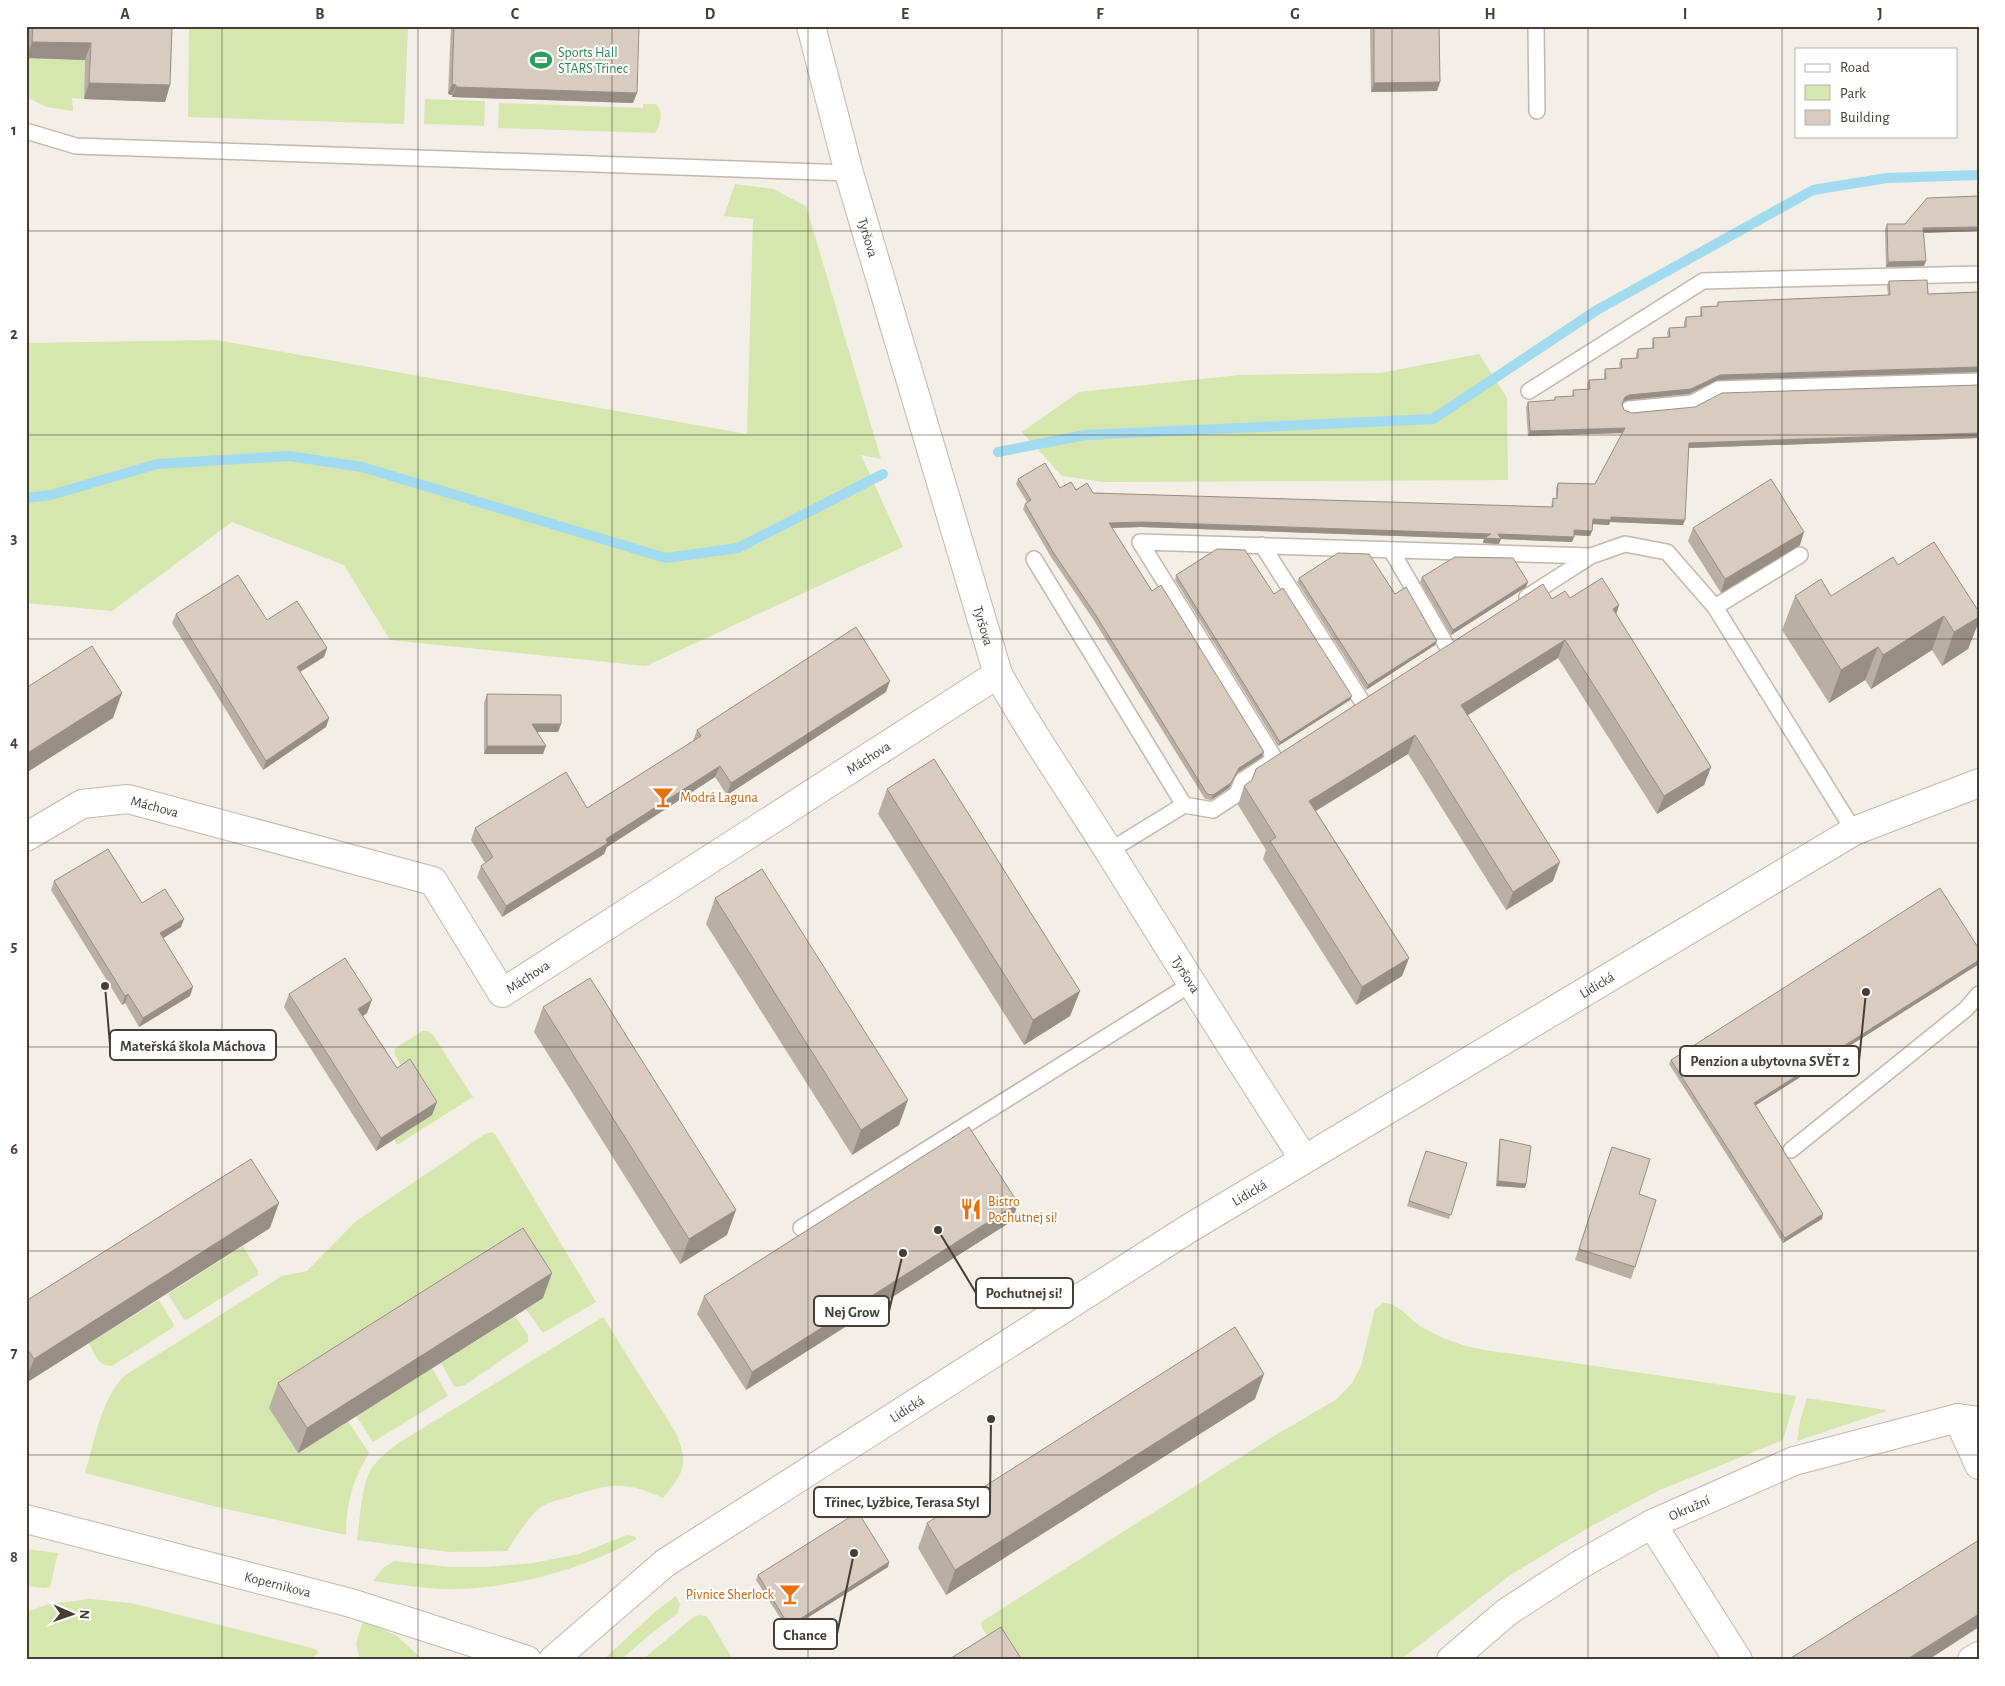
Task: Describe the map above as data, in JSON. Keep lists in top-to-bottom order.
{
  "streets": {
    "street": [
      "Tyršova",
      "Máchova",
      "Lidická",
      "Okružní",
      "Kopernikova"
    ]
  },
  "crossings": [
    ["Tyršova", "Máchova"],
    ["Tyršova", "Lidická"]
  ],
  "places": {
    "sports": ["Sports Hall STARS Třinec"],
    "bar": ["Modrá Laguna", "Pivnice Sherlock"],
    "other": [
      "Mateřská škola Máchova",
      "Penzion a ubytovna SVĚT 2",
      "Pochutnej si!",
      "Nej Grow",
      "Třinec, Lyžbice, Terasa Styl",
      "Chance"
    ],
    "restaurant": ["Bistro Pochutnej si!"]
  },
  "legend": ["Road", "Park", "Building"],
  "north": "right",
  "grid": {
    "columns": [
      "A",
      "B",
      "C",
      "D",
      "E",
      "F",
      "G",
      "H",
      "I",
      "J"
    ],
    "rows": [
      "1",
      "2",
      "3",
      "4",
      "5",
      "6",
      "7",
      "8"
    ]
  }
}
